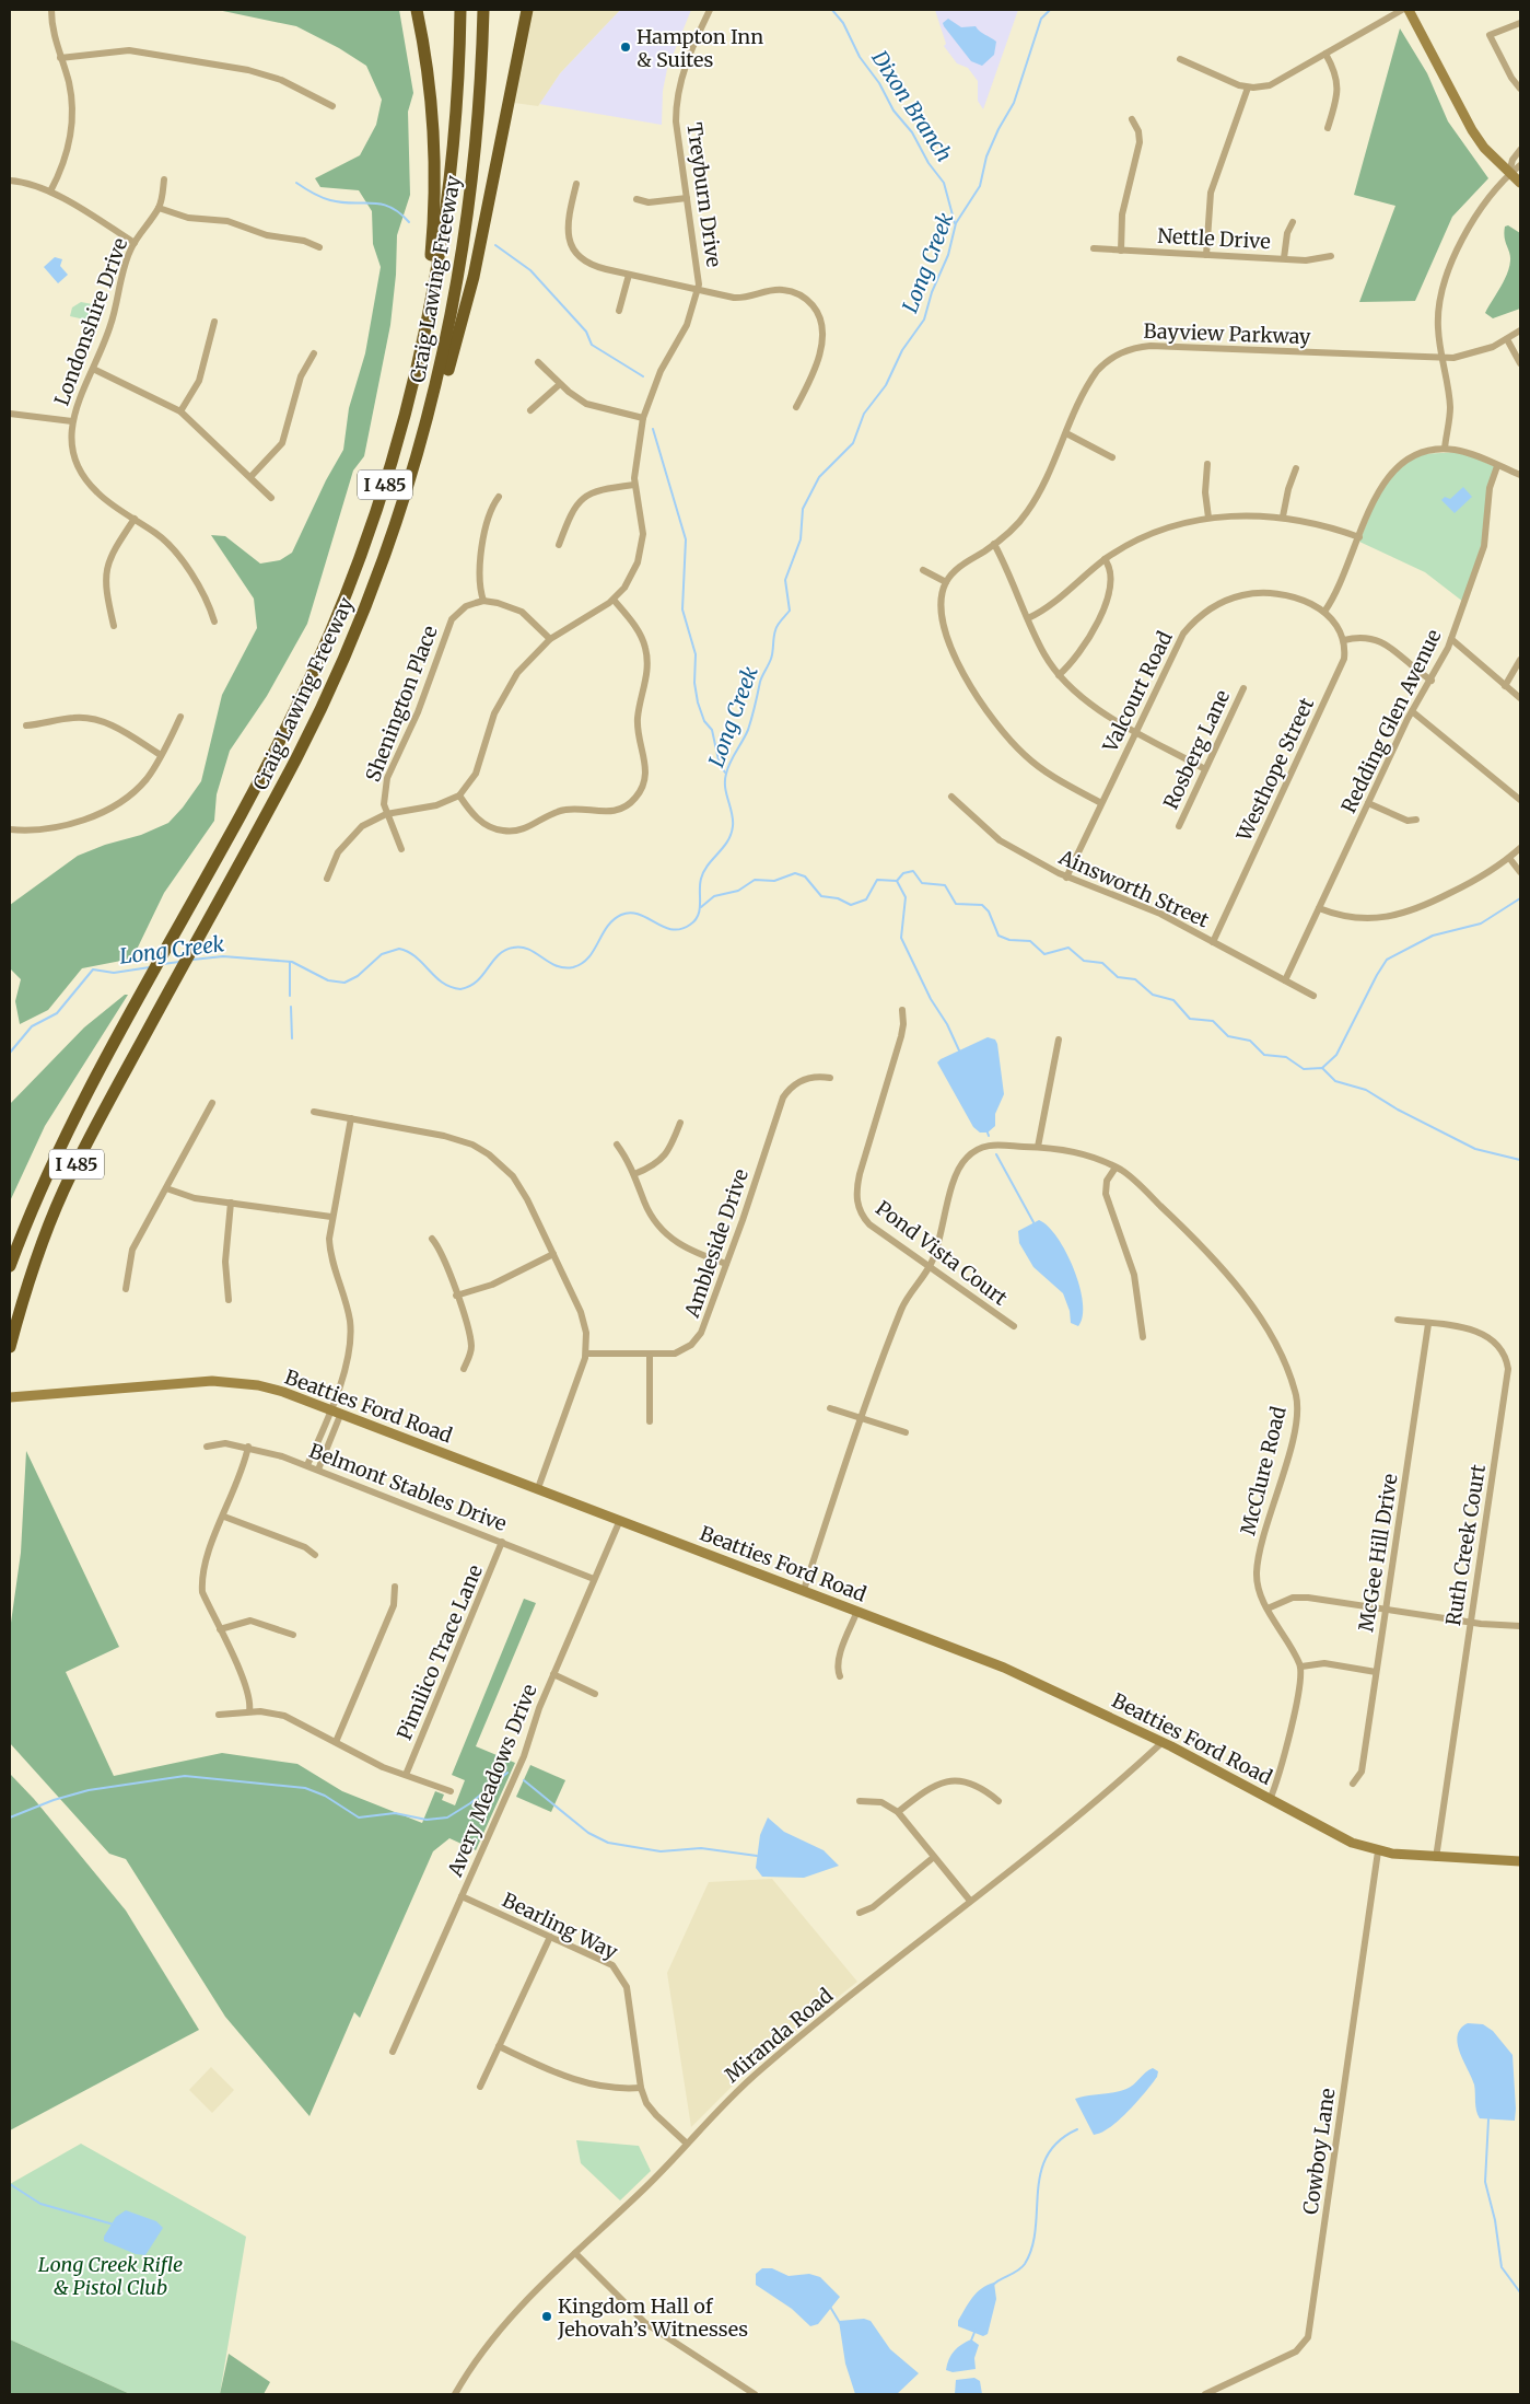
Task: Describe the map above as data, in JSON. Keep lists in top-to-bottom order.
{
  "streets": {
    "highway": ["Craig Lawing Freeway", "I 485"],
    "main road": ["Beatties Ford Road"],
    "street": [
      "Treyburn Drive",
      "Nettle Drive",
      "Londonshire Drive",
      "Bayview Parkway",
      "Valcourt Road",
      "Shenington Place",
      "Redding Glen Avenue",
      "Rosberg Lane",
      "Westhope Street",
      "Ainsworth Street",
      "Ambleside Drive",
      "Pond Vista Court",
      "McClure Road",
      "Belmont Stables Drive",
      "Ruth Creek Court",
      "McGee Hill Drive",
      "Pimilico Trace Lane",
      "Avery Meadows Drive",
      "Bearling Way",
      "Miranda Road",
      "Cowboy Lane"
    ]
  },
  "crossings": [
    ["Bayview Parkway", "Valcourt Road"],
    ["Valcourt Road", "Ainsworth Street"],
    ["Redding Glen Avenue", "Ainsworth Street"],
    ["Westhope Street", "Ainsworth Street"],
    ["Pond Vista Court", "McClure Road"],
    ["Beatties Ford Road", "McClure Road"],
    ["Beatties Ford Road", "Ruth Creek Court"],
    ["Beatties Ford Road", "Avery Meadows Drive"],
    ["Beatties Ford Road", "Miranda Road"],
    ["Beatties Ford Road", "Cowboy Lane"],
    ["Belmont Stables Drive", "Pimilico Trace Lane"],
    ["Belmont Stables Drive", "Avery Meadows Drive"],
    ["Ruth Creek Court", "McGee Hill Drive"],
    ["Avery Meadows Drive", "Bearling Way"],
    ["Bearling Way", "Miranda Road"]
  ],
  "water": ["Dixon Branch", "Long Creek"],
  "parks": ["Long Creek Rifle & Pistol Club"],
  "places": ["Hampton Inn & Suites", "Kingdom Hall of Jehovah’s Witnesses"]
}
